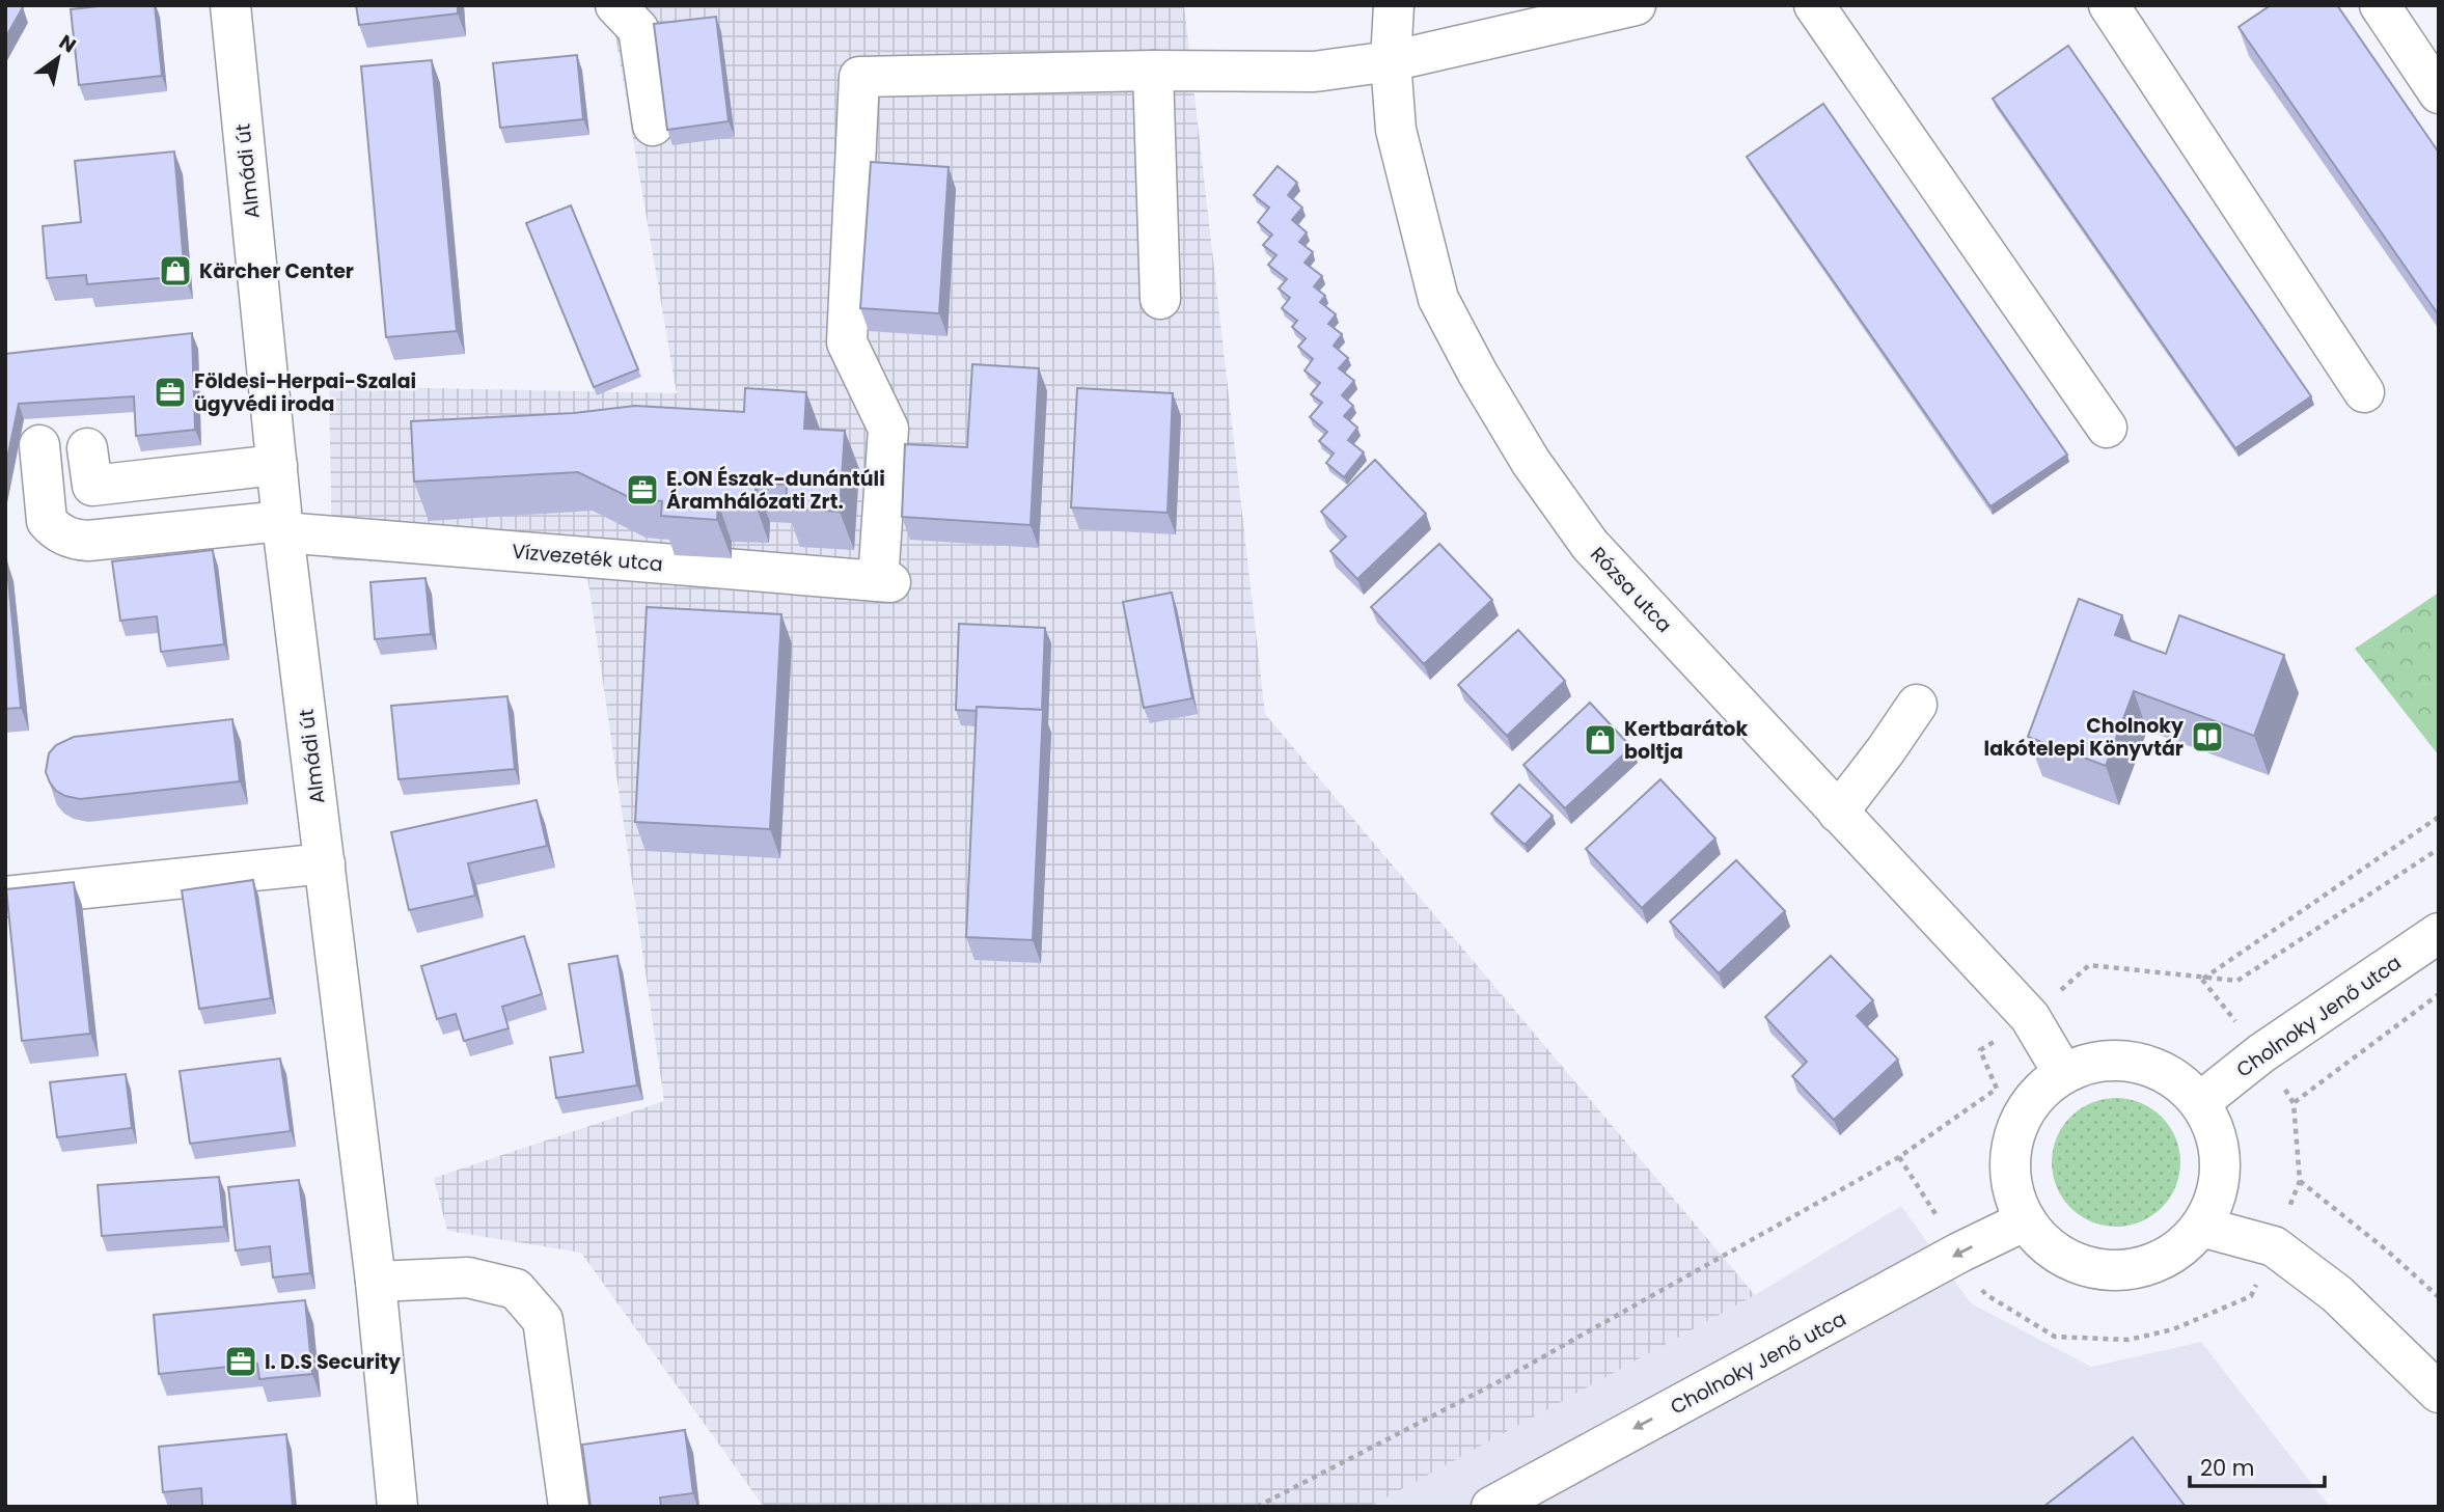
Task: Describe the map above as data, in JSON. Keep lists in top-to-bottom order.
{
  "streets": {
    "street": [
      "Almádi út",
      "Vízvezeték utca",
      "Rózsa utca",
      "Cholnoky Jenő utca"
    ]
  },
  "crossings": [
    ["Almádi út", "Vízvezeték utca"],
    ["Rózsa utca", "Cholnoky Jenő utca"]
  ],
  "one_way": ["Cholnoky Jenő utca"],
  "places": {
    "shop": ["Kärcher Center", "Kertbarátok boltja"],
    "office": ["Földesi-Herpai-Szalai ügyvédi iroda", "E.ON Észak-dunántúli Áramhálózati Zrt.", "I. D.S Security"],
    "library": ["Cholnoky lakótelepi Könyvtár"]
  },
  "scale_bar": "20 m",
  "north": "top right"
}
